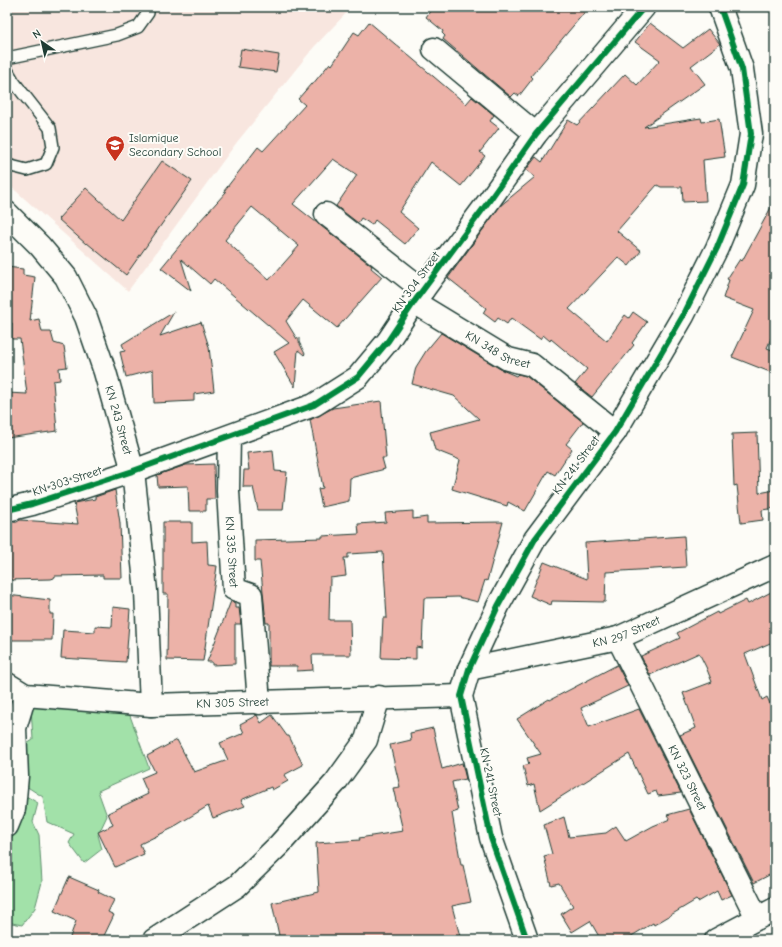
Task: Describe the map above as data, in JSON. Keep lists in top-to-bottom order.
{
  "streets": {
    "street": [
      "KN 304 Street",
      "KN 348 Street",
      "KN 243 Street",
      "KN 241 Street",
      "KN 303 Street",
      "KN 335 Street",
      "KN 297 Street",
      "KN 305 Street",
      "KN 323 Street"
    ]
  },
  "crossings": [
    ["KN 304 Street", "KN 348 Street"],
    ["KN 304 Street", "KN 243 Street"],
    ["KN 304 Street", "KN 303 Street"],
    ["KN 304 Street", "KN 335 Street"],
    ["KN 348 Street", "KN 241 Street"],
    ["KN 243 Street", "KN 303 Street"],
    ["KN 243 Street", "KN 305 Street"],
    ["KN 241 Street", "KN 297 Street"],
    ["KN 241 Street", "KN 305 Street"],
    ["KN 335 Street", "KN 305 Street"],
    ["KN 297 Street", "KN 323 Street"]
  ],
  "places": {
    "school or university": ["Islamique Secondary School"]
  },
  "north": "top left"
}
